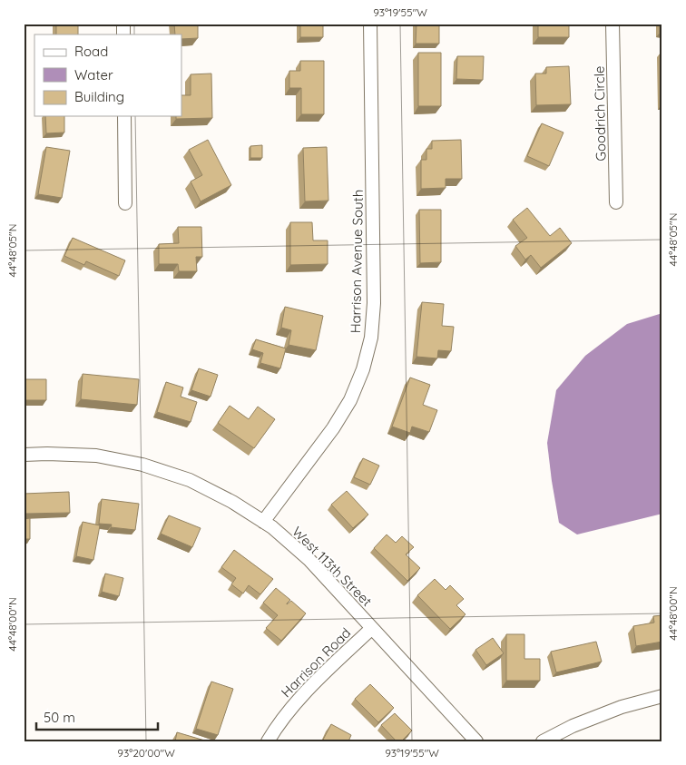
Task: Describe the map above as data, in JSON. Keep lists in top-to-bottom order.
{
  "streets": {
    "street": [
      "Goodrich Circle",
      "Harrison Avenue South",
      "West 113th Street",
      "Harrison Road"
    ]
  },
  "crossings": [
    ["Harrison Avenue South", "West 113th Street"],
    ["West 113th Street", "Harrison Road"]
  ],
  "legend": ["Road", "Water", "Building"],
  "scale_bar": "50 m",
  "coordinates": [
    "93°19'55\"W",
    "44°48'05\"N",
    "44°48'00\"N",
    "93°20'00\"W"
  ]
}
